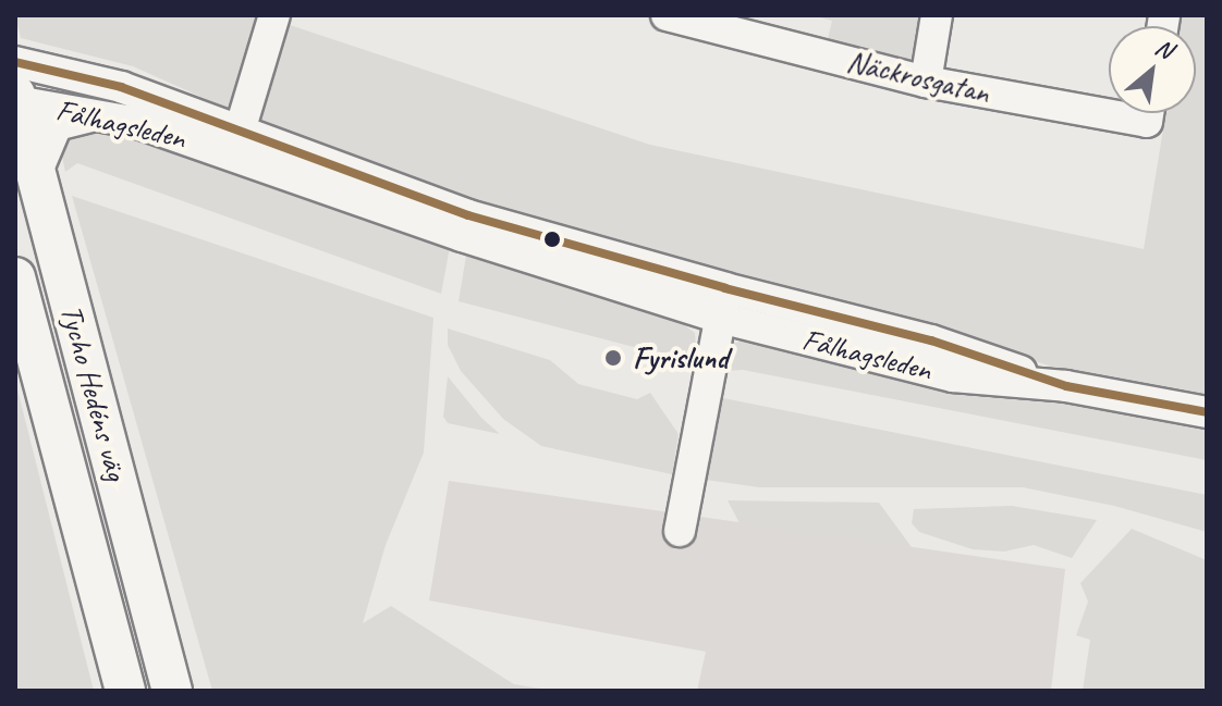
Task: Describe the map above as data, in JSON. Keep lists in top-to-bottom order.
{
  "streets": {
    "main road": ["Tycho Hedéns väg"],
    "street": ["Näckrosgatan", "Fålhagsleden"]
  },
  "crossings": [
    ["Fålhagsleden", "Tycho Hedéns väg"]
  ],
  "places": ["Fyrislund"],
  "north": "top right"
}
